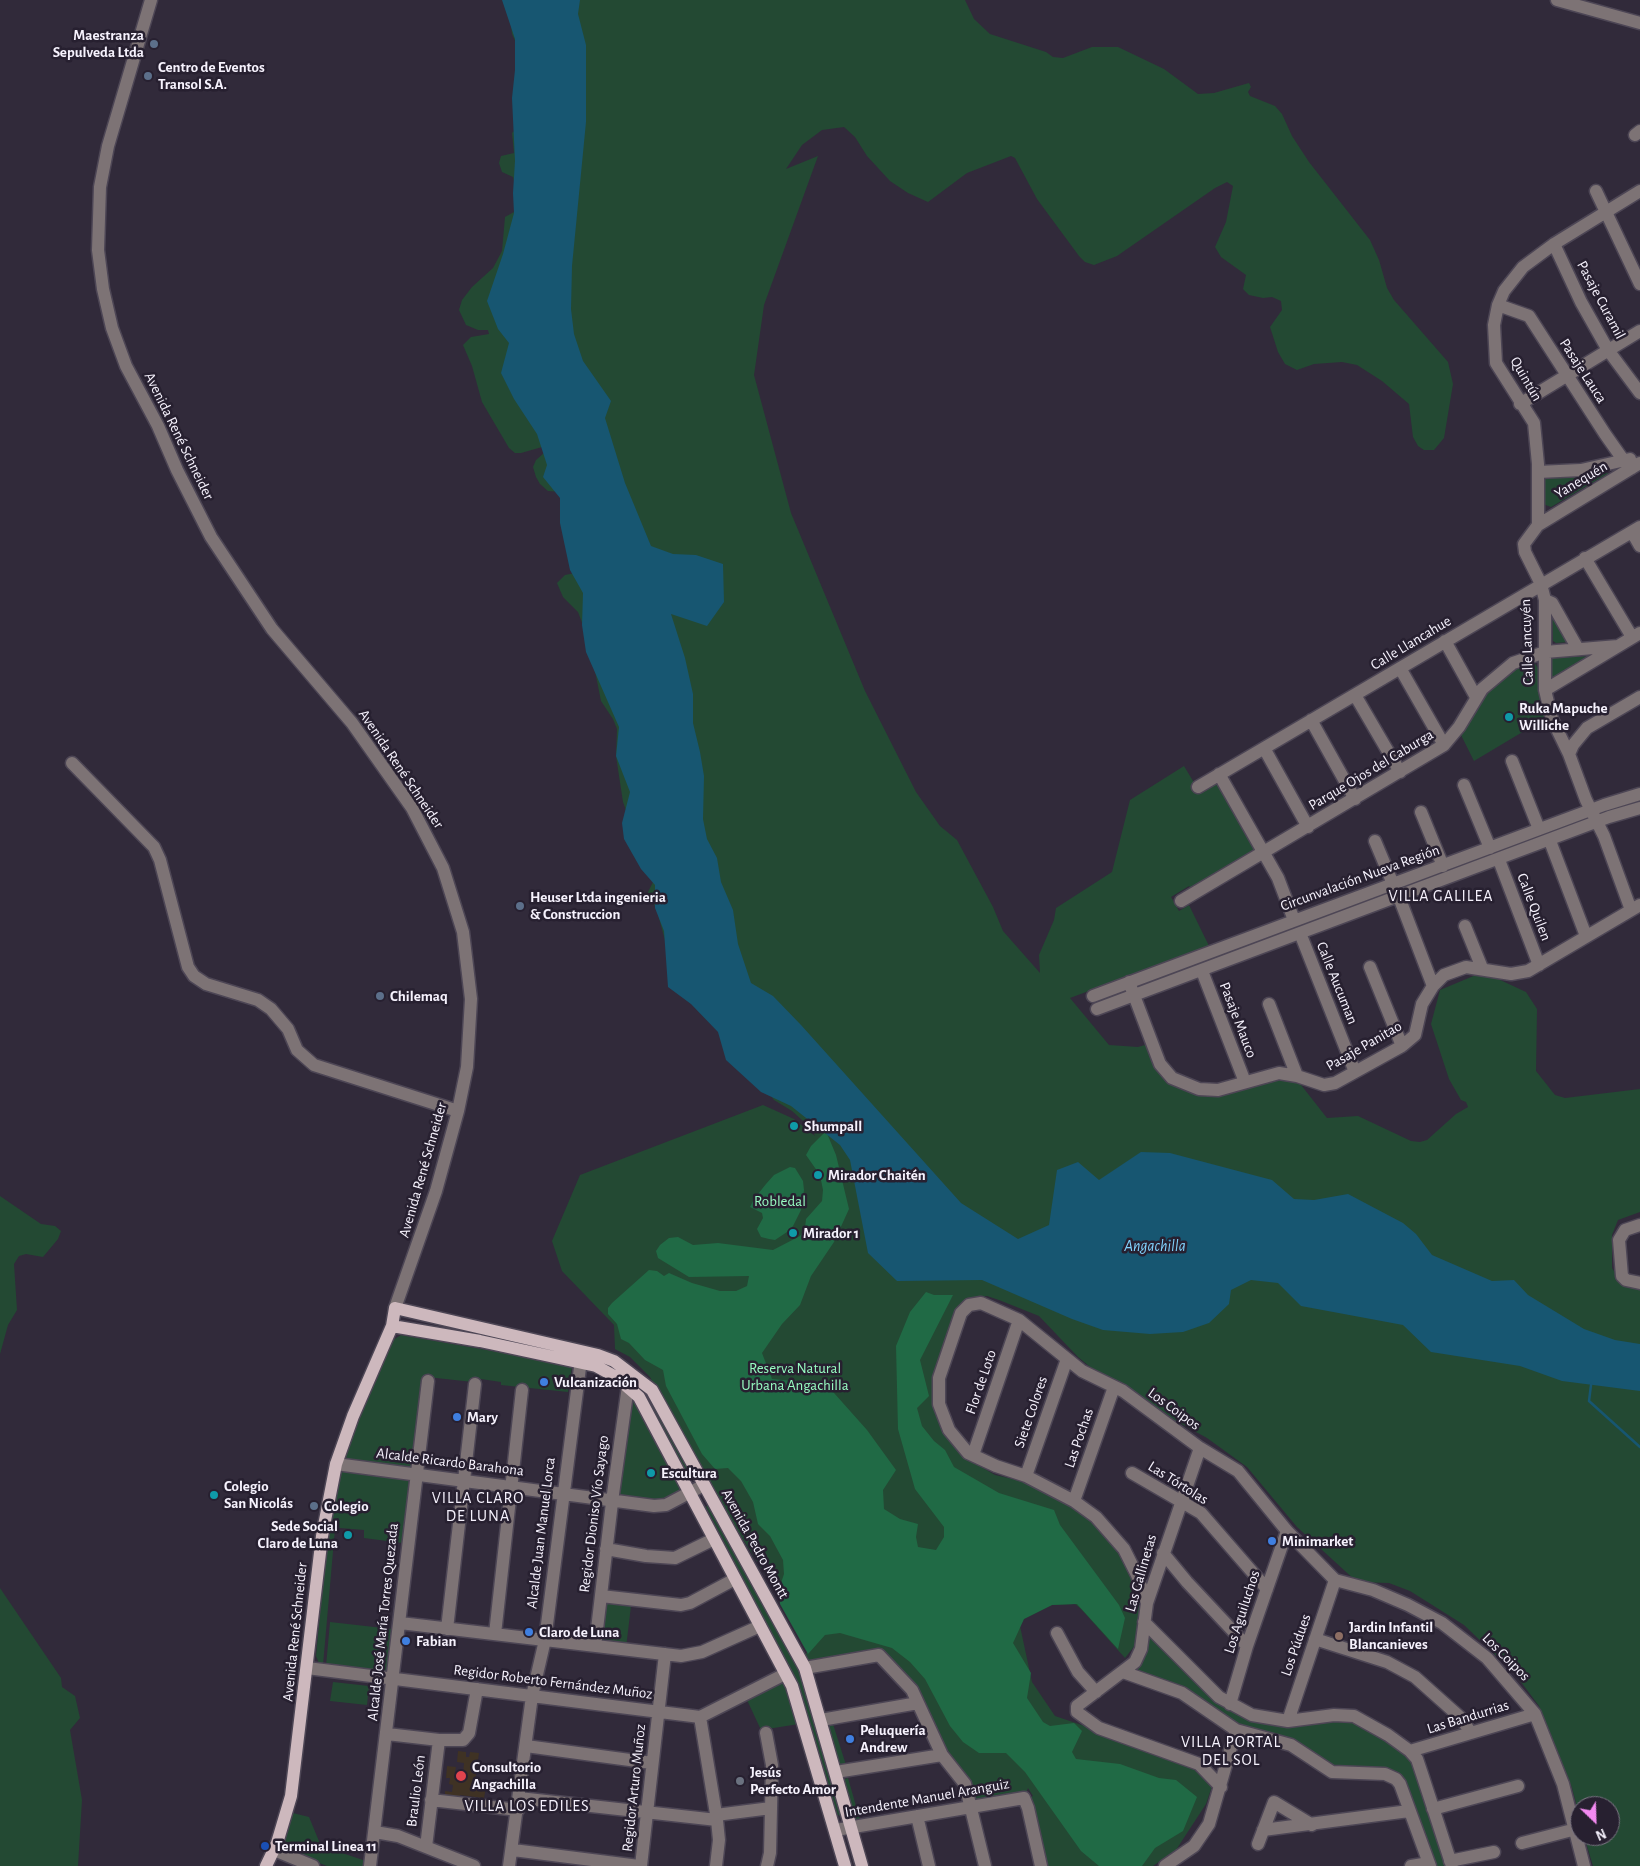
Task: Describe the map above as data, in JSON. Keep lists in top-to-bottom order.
{
  "streets": {
    "main road": ["Avenida René Schneider", "Avenida Pedro Montt"],
    "street": [
      "Pasaje Curamil",
      "Pasaje Lauca",
      "Quintún",
      "Yanequén",
      "Calle Lancuyén",
      "Calle Llancahue",
      "Parque Ojos del Caburga",
      "Circunvalación Nueva Región",
      "Calle Quilen",
      "Calle Aucuman",
      "Pasaje Mauco",
      "Pasaje Panitao",
      "Flor de Loto",
      "Los Coipos",
      "Siete Colores",
      "Las Pochas",
      "Alcalde Ricardo Barahona",
      "Las Tórtolas",
      "Regidor Dioniso Vío Sayago",
      "Alcalde Juan Manuel Lorca",
      "Las Gallinetas",
      "Los Aguiluchos",
      "Alcalde José María Torres Quezada",
      "Los Púdues",
      "Regidor Roberto Fernández Muñoz",
      "Las Bandurrias",
      "Regidor Arturo Muñoz",
      "Braulio León",
      "Intendente Manuel Aranguiz"
    ]
  },
  "crossings": [
    ["Pasaje Curamil", "Quintún"],
    ["Pasaje Lauca", "Quintún"],
    ["Pasaje Lauca", "Yanequén"],
    ["Quintún", "Yanequén"],
    ["Avenida René Schneider", "Alcalde Ricardo Barahona"],
    ["Avenida René Schneider", "Avenida Pedro Montt"],
    ["Avenida René Schneider", "Regidor Roberto Fernández Muñoz"],
    ["Calle Lancuyén", "Calle Llancahue"],
    ["Calle Lancuyén", "Parque Ojos del Caburga"],
    ["Calle Lancuyén", "Circunvalación Nueva Región"],
    ["Calle Lancuyén", "Pasaje Panitao"],
    ["Circunvalación Nueva Región", "Calle Quilen"],
    ["Circunvalación Nueva Región", "Calle Aucuman"],
    ["Circunvalación Nueva Región", "Pasaje Mauco"],
    ["Circunvalación Nueva Región", "Pasaje Panitao"],
    ["Calle Quilen", "Pasaje Panitao"],
    ["Calle Aucuman", "Pasaje Panitao"],
    ["Pasaje Mauco", "Pasaje Panitao"],
    ["Flor de Loto", "Los Coipos"],
    ["Los Coipos", "Siete Colores"],
    ["Los Coipos", "Las Pochas"],
    ["Los Coipos", "Las Gallinetas"],
    ["Los Coipos", "Los Aguiluchos"],
    ["Los Coipos", "Los Púdues"],
    ["Los Coipos", "Las Bandurrias"],
    ["Alcalde Ricardo Barahona", "Regidor Dioniso Vío Sayago"],
    ["Alcalde Ricardo Barahona", "Alcalde Juan Manuel Lorca"],
    ["Alcalde Ricardo Barahona", "Avenida Pedro Montt"],
    ["Alcalde Ricardo Barahona", "Alcalde José María Torres Quezada"],
    ["Las Tórtolas", "Las Gallinetas"],
    ["Las Tórtolas", "Los Aguiluchos"],
    ["Regidor Dioniso Vío Sayago", "Avenida Pedro Montt"],
    ["Alcalde Juan Manuel Lorca", "Avenida Pedro Montt"],
    ["Alcalde Juan Manuel Lorca", "Regidor Roberto Fernández Muñoz"],
    ["Avenida Pedro Montt", "Intendente Manuel Aranguiz"],
    ["Alcalde José María Torres Quezada", "Regidor Roberto Fernández Muñoz"],
    ["Regidor Roberto Fernández Muñoz", "Regidor Arturo Muñoz"]
  ],
  "districts": [
    "VILLA GALILEA",
    "VILLA CLARO DE LUNA",
    "VILLA PORTAL DEL SOL",
    "VILLA LOS EDILES"
  ],
  "water": ["Angachilla"],
  "parks": ["Robledal", "Reserva Natural Urbana Angachilla"],
  "places": [
    "Maestranza Sepulveda Ltda",
    "Centro de Eventos Transol S.A.",
    "Ruka Mapuche Williche",
    "Heuser Ltda ingenieria & Construccion",
    "Chilemaq",
    "Shumpall",
    "Mirador Chaitén",
    "Mirador 1",
    "Vulcanización",
    "Mary",
    "Escultura",
    "Colegio San Nicolás",
    "Colegio",
    "Sede Social Claro de Luna",
    "Minimarket",
    "Claro de Luna",
    "Jardin Infantil Blancanieves",
    "Fabian",
    "Peluquería Andrew",
    "Consultorio Angachilla",
    "Jesús Perfecto Amor",
    "Terminal Linea 11"
  ],
  "north": "bottom right"
}
